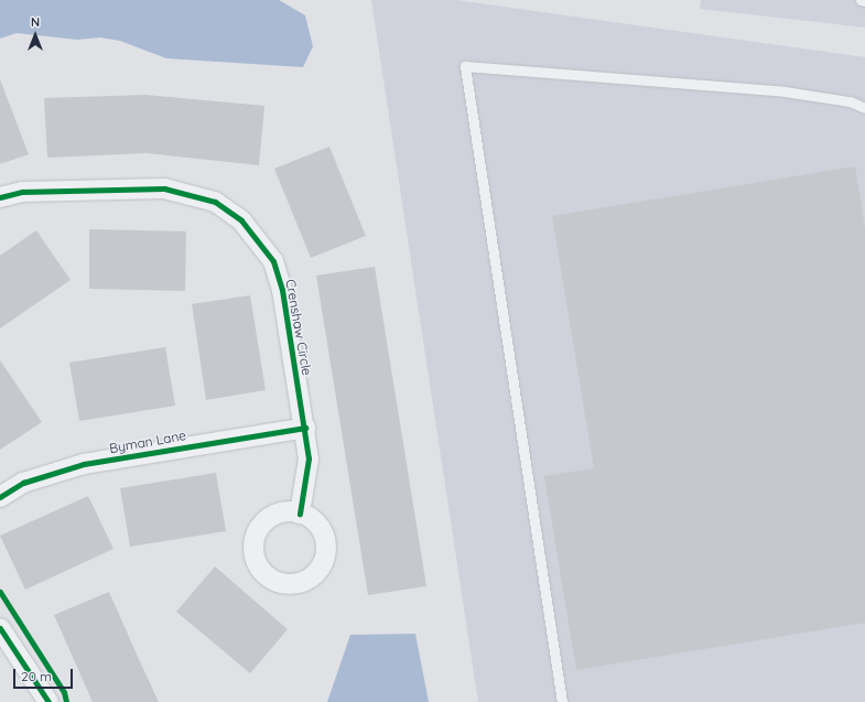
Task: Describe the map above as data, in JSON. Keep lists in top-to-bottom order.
{
  "streets": {
    "street": ["Crenshaw Circle", "Byman Lane"]
  },
  "crossings": [
    ["Crenshaw Circle", "Byman Lane"]
  ],
  "scale_bar": "20 m",
  "north": "top"
}
